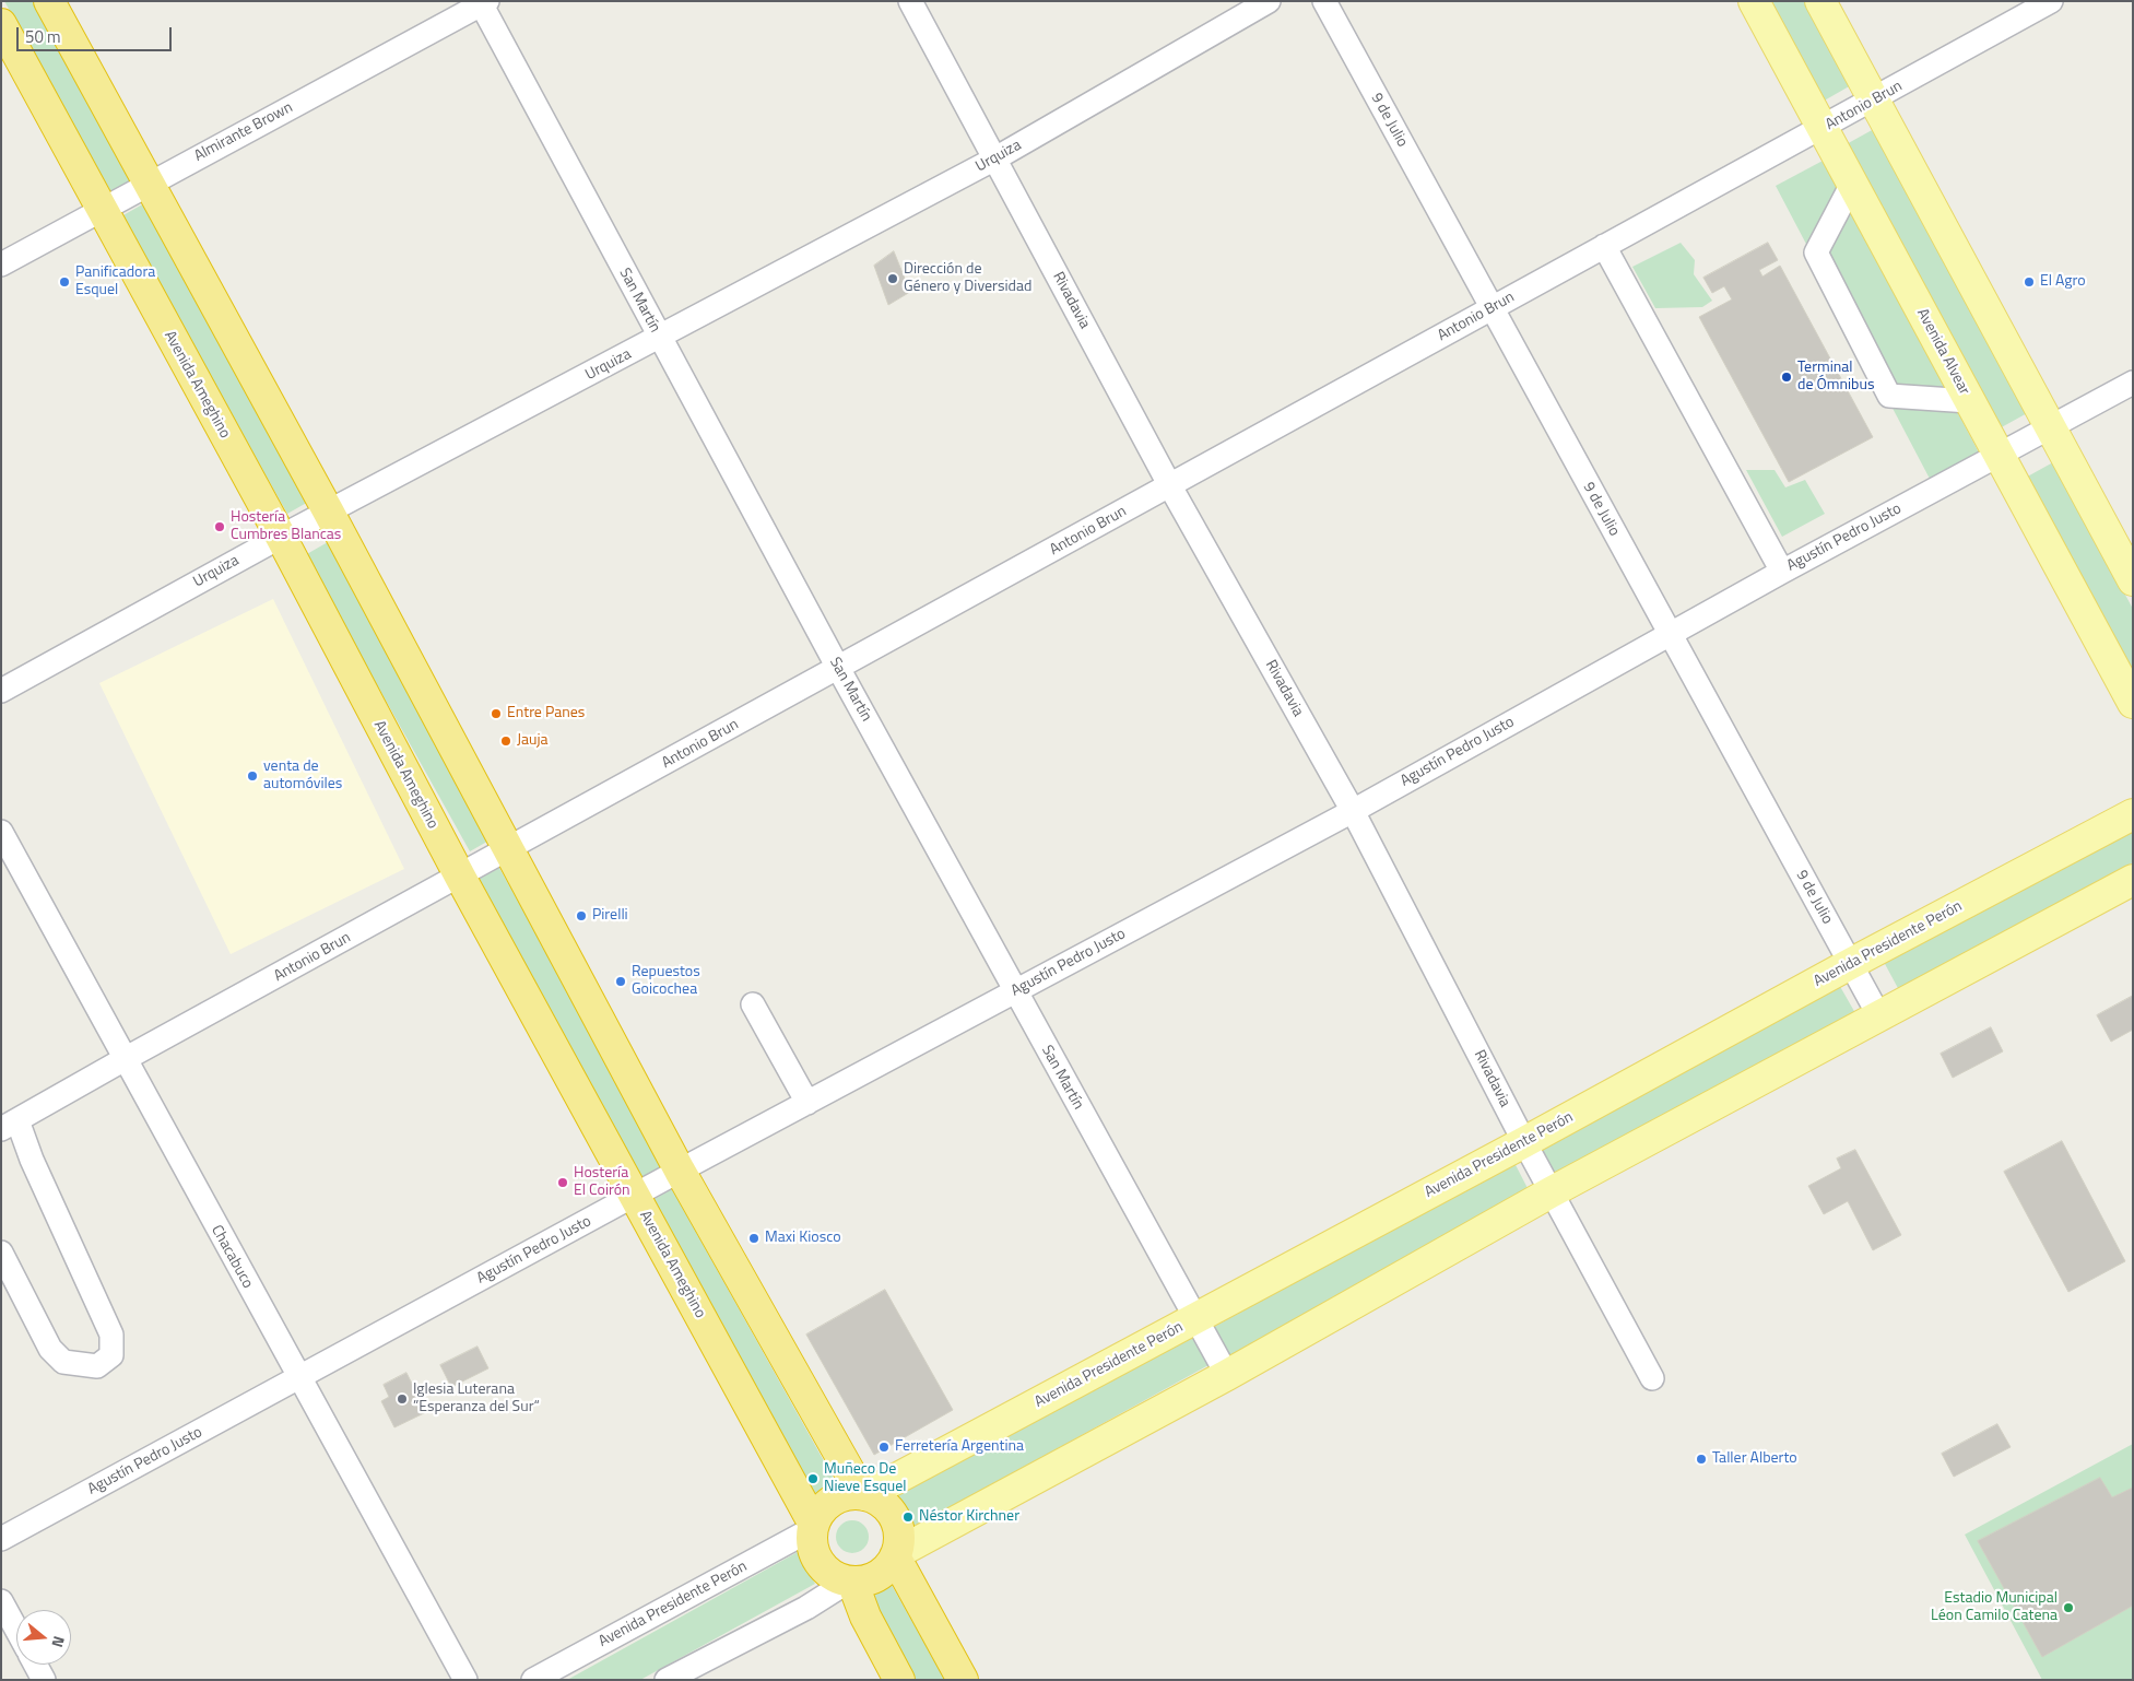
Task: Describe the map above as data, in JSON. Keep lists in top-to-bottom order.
{
  "streets": {
    "highway": ["Avenida Ameghino"],
    "main road": ["Avenida Alvear", "Avenida Presidente Perón"],
    "street": [
      "Antonio Brun",
      "9 de Julio",
      "Almirante Brown",
      "Urquiza",
      "San Martín",
      "Rivadavia",
      "Agustín Pedro Justo",
      "Chacabuco"
    ]
  },
  "crossings": [
    ["Antonio Brun", "9 de Julio"],
    ["Antonio Brun", "San Martín"],
    ["Antonio Brun", "Rivadavia"],
    ["Antonio Brun", "Avenida Alvear"],
    ["Antonio Brun", "Avenida Ameghino"],
    ["Antonio Brun", "Chacabuco"],
    ["9 de Julio", "Agustín Pedro Justo"],
    ["9 de Julio", "Avenida Presidente Perón"],
    ["Almirante Brown", "San Martín"],
    ["Almirante Brown", "Avenida Ameghino"],
    ["Urquiza", "San Martín"],
    ["Urquiza", "Rivadavia"],
    ["Urquiza", "Avenida Ameghino"],
    ["San Martín", "Agustín Pedro Justo"],
    ["San Martín", "Avenida Presidente Perón"],
    ["Rivadavia", "Agustín Pedro Justo"],
    ["Rivadavia", "Avenida Presidente Perón"],
    ["Avenida Alvear", "Agustín Pedro Justo"],
    ["Avenida Ameghino", "Agustín Pedro Justo"],
    ["Avenida Ameghino", "Avenida Presidente Perón"],
    ["Agustín Pedro Justo", "Chacabuco"]
  ],
  "places": [
    "Dirección de Género y Diversidad",
    "Panificadora Esquel",
    "El Agro",
    "Terminal de Ómnibus",
    "Hostería Cumbres Blancas",
    "Entre Panes",
    "Jauja",
    "venta de automóviles",
    "Pirelli",
    "Repuestos Goicochea",
    "Hostería El Coirón",
    "Maxi Kiosco",
    "Iglesia Luterana ”Esperanza del Sur“",
    "Ferretería Argentina",
    "Taller Alberto",
    "Muñeco De Nieve Esquel",
    "Néstor Kirchner",
    "Estadio Municipal Léon Camilo Catena"
  ],
  "scale_bar": "50 m",
  "north": "right"
}
